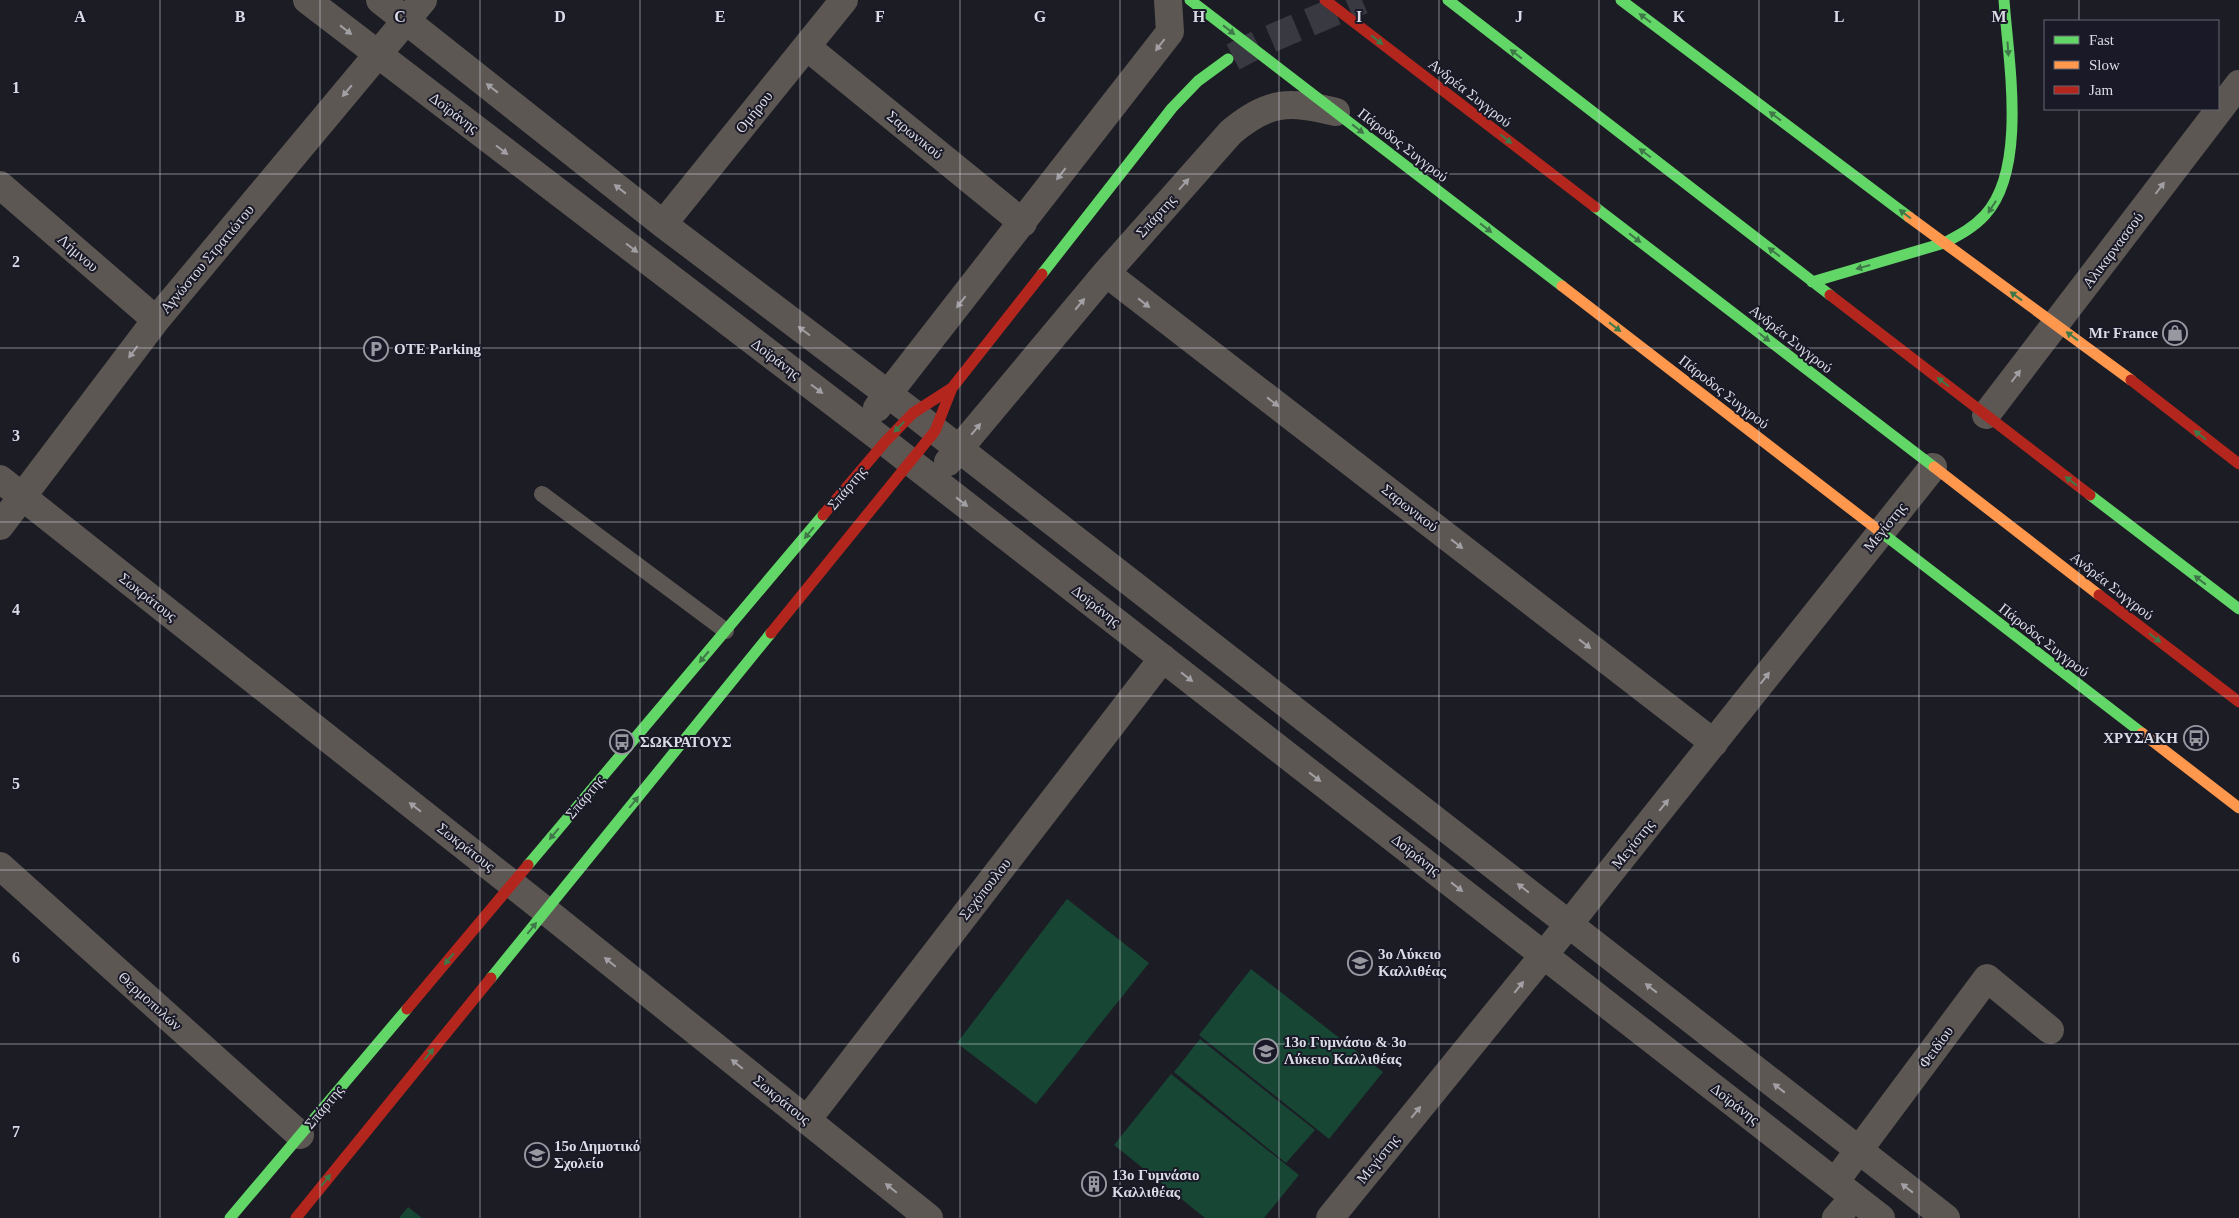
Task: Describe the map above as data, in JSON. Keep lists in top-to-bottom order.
{
  "streets": {
    "main road": ["Ανδρέα Συγγρού", "Πάροδος Συγγρού", "Σπάρτης"],
    "street": [
      "Ομήρου",
      "Δοϊράνης",
      "Σαρωνικού",
      "Αλικαρνασσού",
      "Λήμνου",
      "Αγνώστου Στρατιώτου",
      "Μεγίστης",
      "Σωκράτους",
      "Σεχόπουλου",
      "Θερμοπυλών",
      "Φειδίου"
    ]
  },
  "crossings": [
    ["Ανδρέα Συγγρού", "Μεγίστης"],
    ["Ομήρου", "Σαρωνικού"],
    ["Δοϊράνης", "Σπάρτης"],
    ["Δοϊράνης", "Αγνώστου Στρατιώτου"],
    ["Δοϊράνης", "Μεγίστης"],
    ["Δοϊράνης", "Σεχόπουλου"],
    ["Δοϊράνης", "Φειδίου"],
    ["Σαρωνικού", "Σπάρτης"],
    ["Σαρωνικού", "Μεγίστης"],
    ["Πάροδος Συγγρού", "Σπάρτης"],
    ["Πάροδος Συγγρού", "Μεγίστης"],
    ["Σπάρτης", "Σωκράτους"],
    ["Σπάρτης", "Θερμοπυλών"],
    ["Λήμνου", "Αγνώστου Στρατιώτου"],
    ["Αγνώστου Στρατιώτου", "Σωκράτους"],
    ["Σωκράτους", "Σεχόπουλου"]
  ],
  "one_way": [
    "Πάροδος Συγγρού",
    "Αλικαρνασσού",
    "Αγνώστου Στρατιώτου",
    "Μεγίστης",
    "Σωκράτους"
  ],
  "places": {
    "shop": ["Mr France"],
    "parking": ["OTE Parking"],
    "bus stop": ["ΧΡΥΣΑΚΗ", "ΣΩΚΡΑΤΟΥΣ"],
    "school or university": ["3ο Λύκειο Καλλιθέας", "13ο Γυμνάσιο & 3ο Λύκειο Καλλιθέας", "15ο Δημοτικό Σχολείο"],
    "building": ["13ο Γυμνάσιο Καλλιθέας"]
  },
  "legend": ["Fast", "Slow", "Jam"],
  "grid": {
    "columns": [
      "A",
      "B",
      "C",
      "D",
      "E",
      "F",
      "G",
      "H",
      "I",
      "J",
      "K",
      "L",
      "M"
    ],
    "rows": [
      "1",
      "2",
      "3",
      "4",
      "5",
      "6",
      "7"
    ]
  }
}
